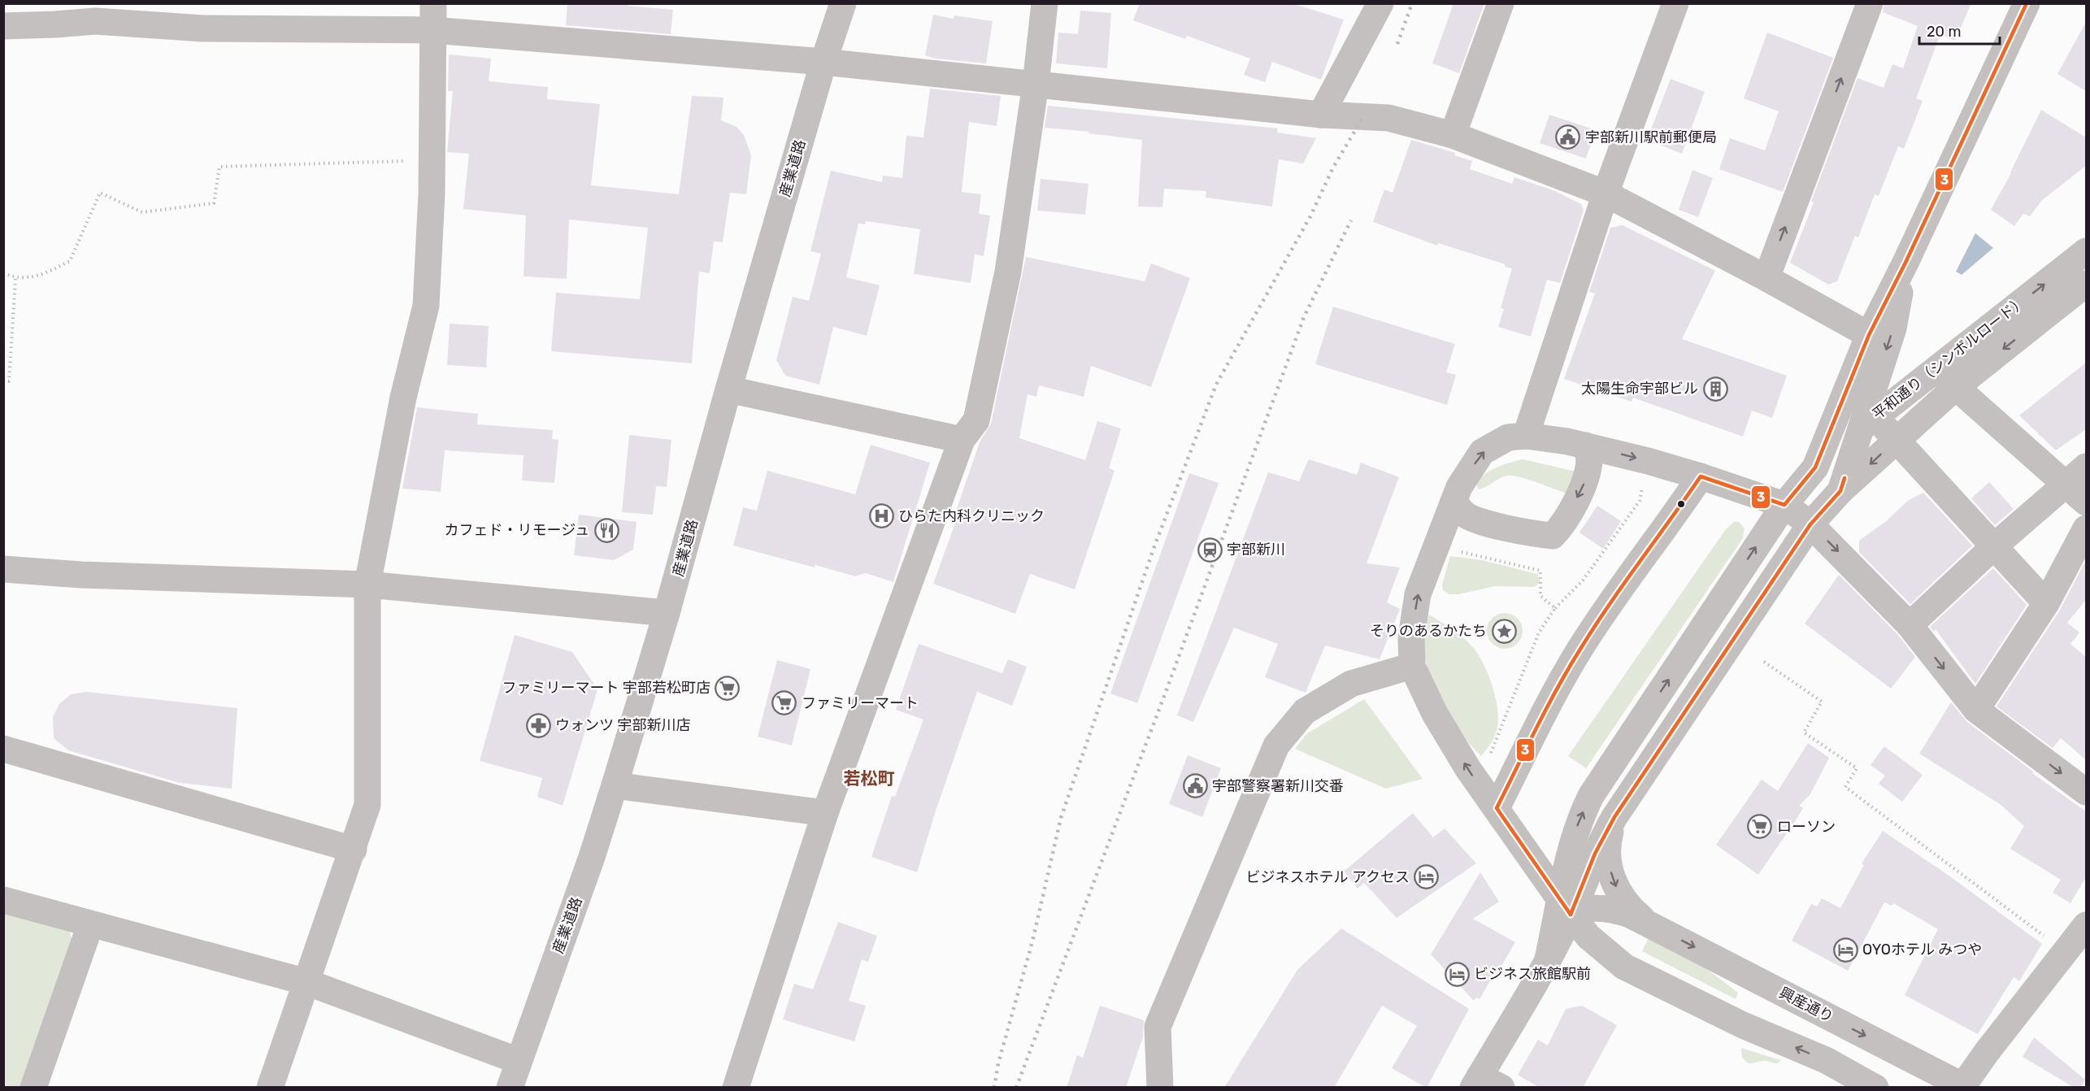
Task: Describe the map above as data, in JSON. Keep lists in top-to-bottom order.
{
  "streets": {
    "street": ["産業道路", "平和通り（シンボルロード）", "興産通り"]
  },
  "districts": ["若松町"],
  "places": {
    "public building": ["宇部新川駅前郵便局", "宇部警察署新川交番"],
    "building": ["太陽生命宇部ビル"],
    "hospital": ["ひらた内科クリニック"],
    "restaurant": ["カフェド・リモージュ"],
    "station": ["宇部新川"],
    "place": ["そりのあるかたち"],
    "supermarket": ["ファミリーマート 宇部若松町店", "ファミリーマート", "ローソン"],
    "pharmacy": ["ウォンツ 宇部新川店"],
    "hotel": ["ビジネスホテル アクセス", "OYOホテル みつや", "ビジネス旅館駅前"]
  },
  "lines": ["transit line 3"],
  "scale_bar": "20 m"
}
